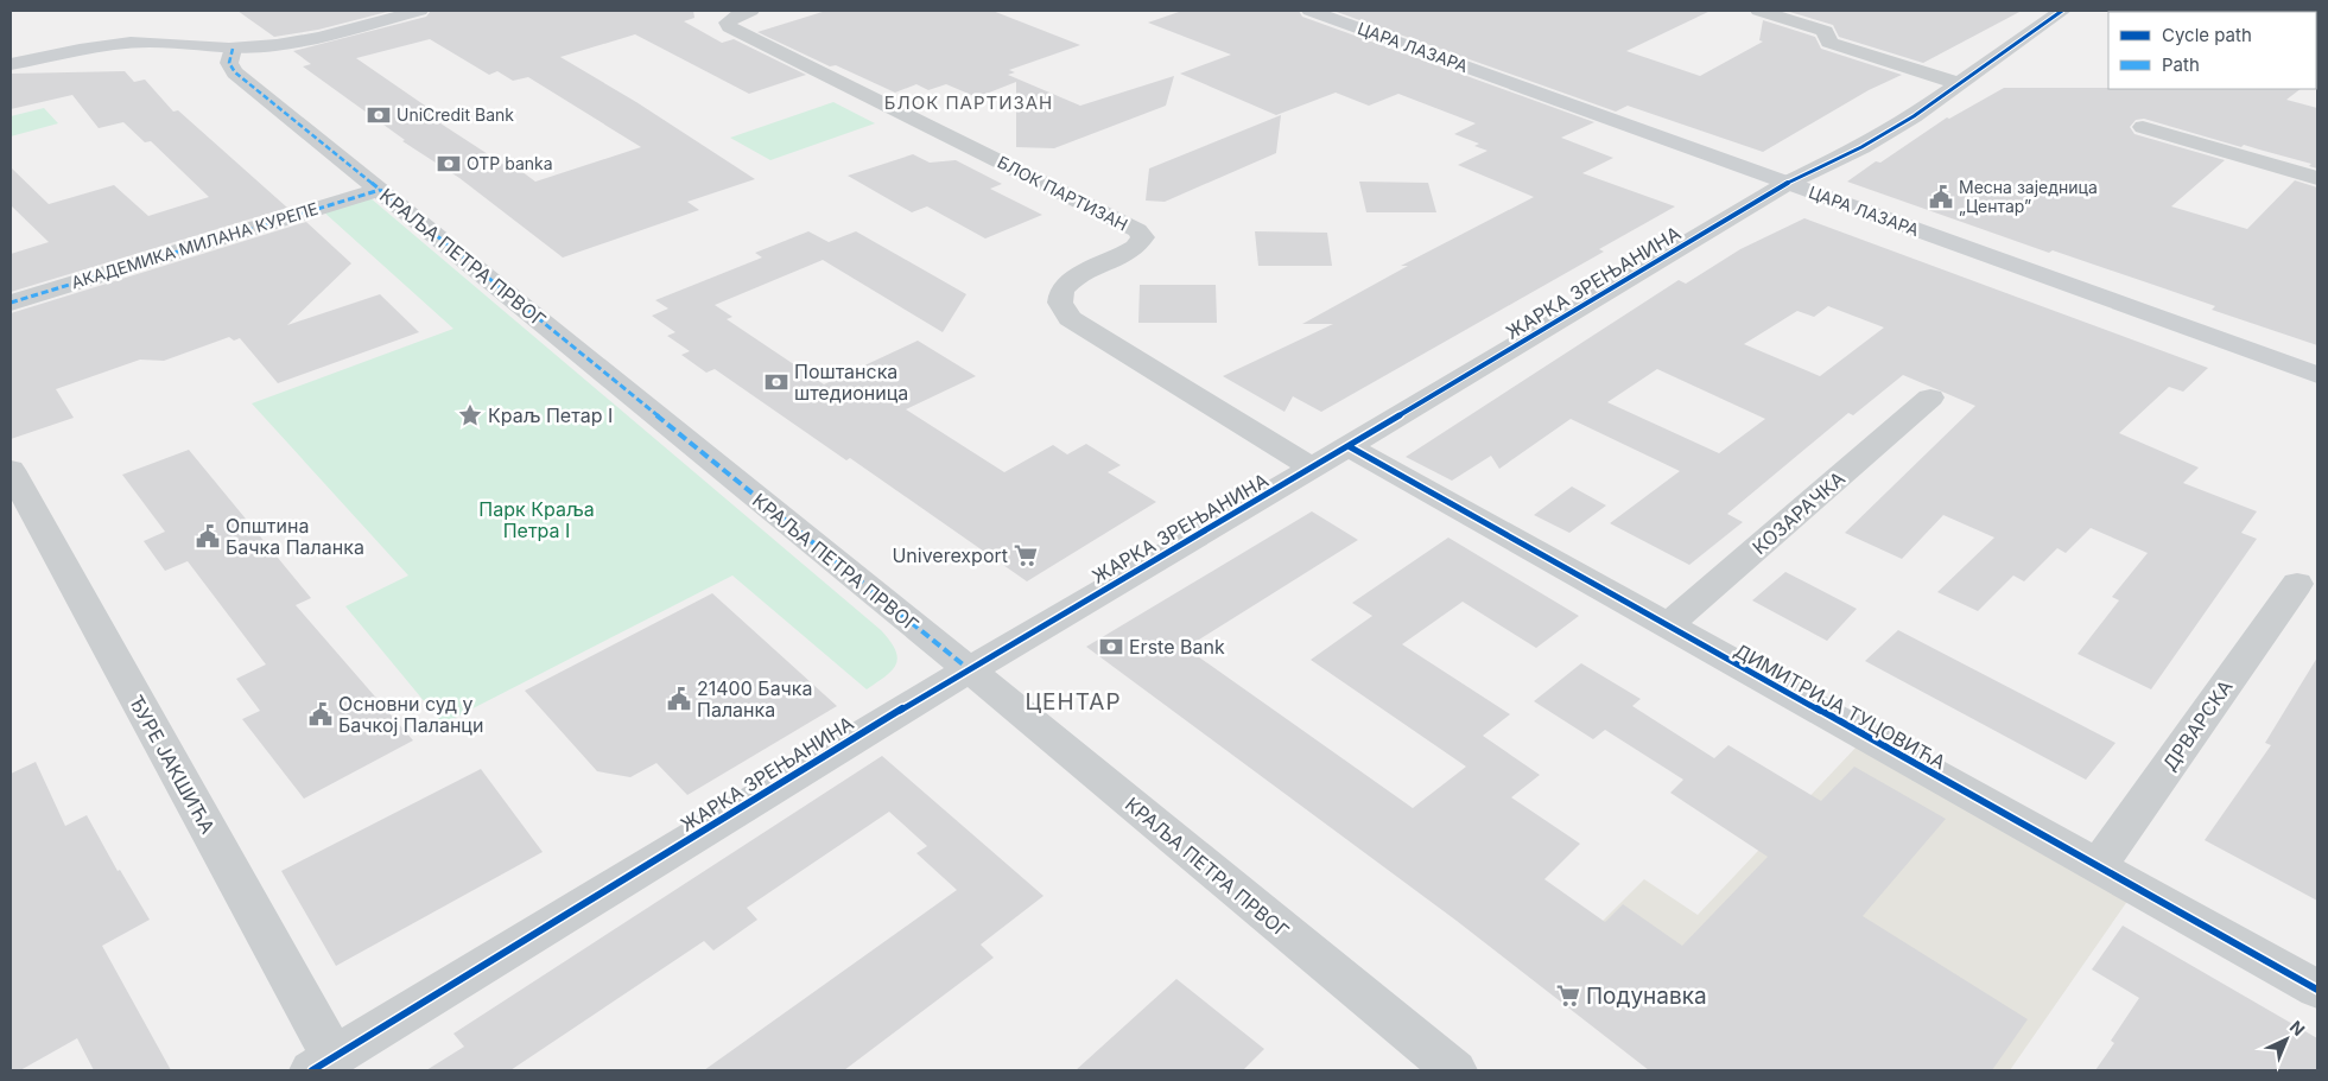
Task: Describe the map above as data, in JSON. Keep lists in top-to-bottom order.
{
  "streets": {
    "main road": ["ЦАРА ЛАЗАРА"],
    "street": [
      "БЛОК ПАРТИЗАН",
      "АКАДЕМИКА МИЛАНА КУРЕПЕ",
      "КРАЉА ПЕТРА ПРВОГ",
      "ЖАРКА ЗРЕЊАНИНА",
      "КОЗАРАЧКА",
      "ДИМИТРИЈА ТУЦОВИЋА",
      "ДРВАРСКА",
      "ЂУРЕ ЈАКШИЋА"
    ]
  },
  "crossings": [
    ["ЦАРА ЛАЗАРА", "ЖАРКА ЗРЕЊАНИНА"],
    ["БЛОК ПАРТИЗАН", "ЖАРКА ЗРЕЊАНИНА"],
    ["АКАДЕМИКА МИЛАНА КУРЕПЕ", "КРАЉА ПЕТРА ПРВОГ"],
    ["КРАЉА ПЕТРА ПРВОГ", "ЖАРКА ЗРЕЊАНИНА"],
    ["ЖАРКА ЗРЕЊАНИНА", "ДИМИТРИЈА ТУЦОВИЋА"],
    ["ЖАРКА ЗРЕЊАНИНА", "ЂУРЕ ЈАКШИЋА"],
    ["КОЗАРАЧКА", "ДИМИТРИЈА ТУЦОВИЋА"],
    ["ДИМИТРИЈА ТУЦОВИЋА", "ДРВАРСКА"]
  ],
  "districts": ["БЛОК ПАРТИЗАН", "ЦЕНТАР"],
  "parks": ["Парк Краља Петра I"],
  "places": {
    "bank": [
      "UniCredit Bank",
      "OTP banka",
      "Поштанска штедионица",
      "Erste Bank"
    ],
    "public building": [
      "Месна заједница „Центар”",
      "Општина Бачка Паланка",
      "21400 Бачка Паланка",
      "Основни суд у Бачкој Паланци"
    ],
    "place": ["Краљ Петар I"],
    "supermarket": ["Univerexport", "Подунавка"]
  },
  "legend": ["Cycle path", "Path"],
  "north": "top right"
}
